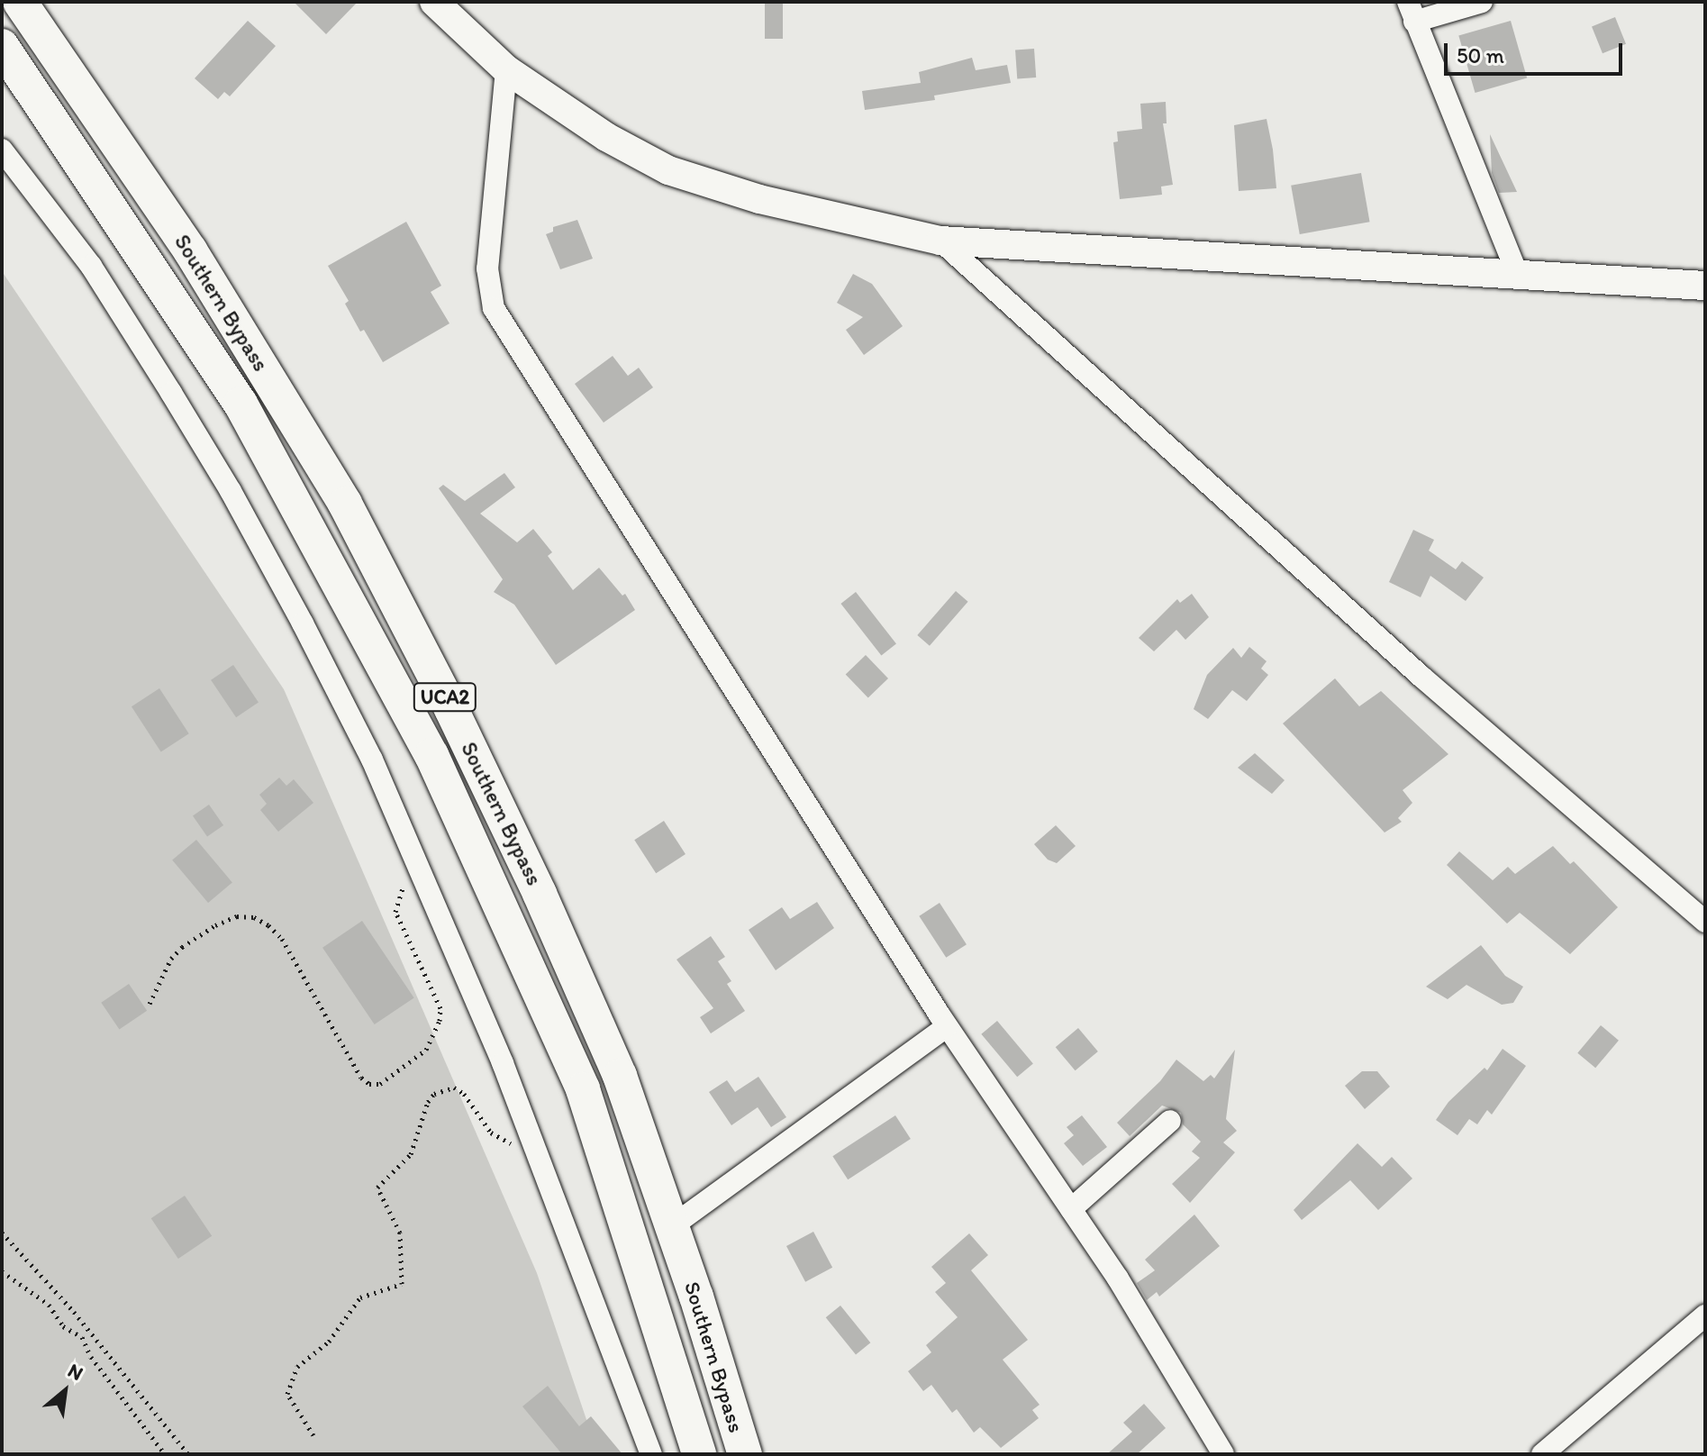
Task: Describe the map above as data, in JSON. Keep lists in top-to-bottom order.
{
  "streets": {
    "highway": ["Southern Bypass", "UCA2"]
  },
  "scale_bar": "50 m",
  "north": "top right"
}
